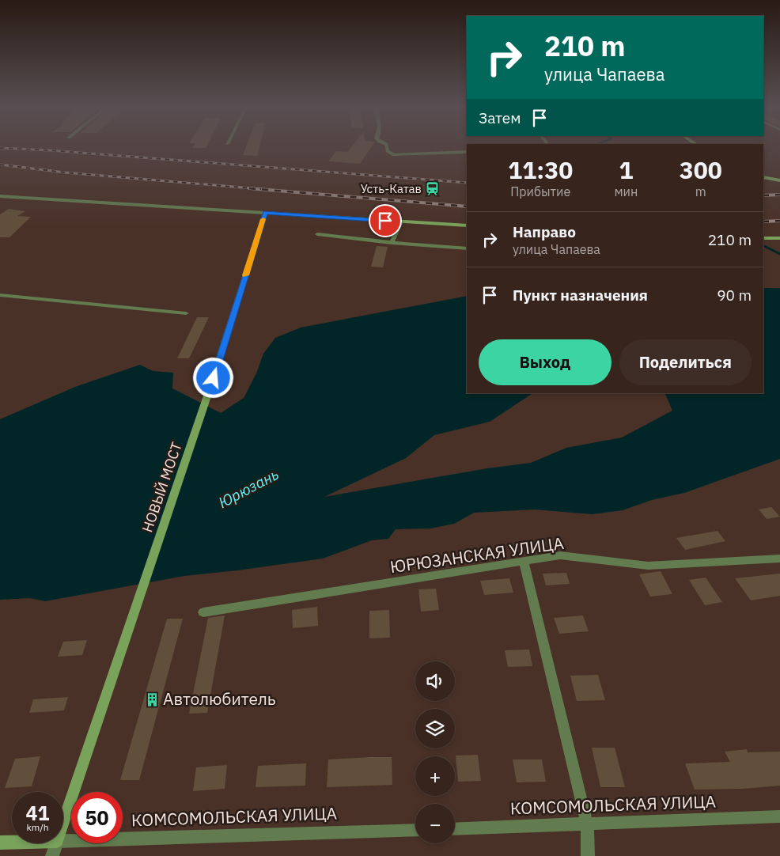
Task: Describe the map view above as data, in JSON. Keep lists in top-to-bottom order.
{
  "streets": {
    "main road": ["НОВЫЙ МОСТ", "КОМСОМОЛЬСКАЯ УЛИЦА"],
    "street": ["ЮРЮЗАНСКАЯ УЛИЦА"]
  },
  "water": ["Юрюзань"],
  "places": {
    "station": ["Усть-Катав"],
    "building": ["Автолюбитель"]
  },
  "page": {
    "turn": ["210 m", "улица Чапаева"],
    "then": "Затем",
    "eta": [
      "11:30",
      "Прибытие",
      "1",
      "мин",
      "300",
      "m"
    ],
    "list": [
      {
        "name": "Направо",
        "note": "улица Чапаева",
        "value": "210 m"
      },
      {
        "name": "Пункт назначения",
        "value": "90 m"
      }
    ],
    "buttons": ["Выход", "Поделиться"],
    "map_buttons": ["+", "−"],
    "speed": "41 km/h",
    "limit": "50"
  }
}
